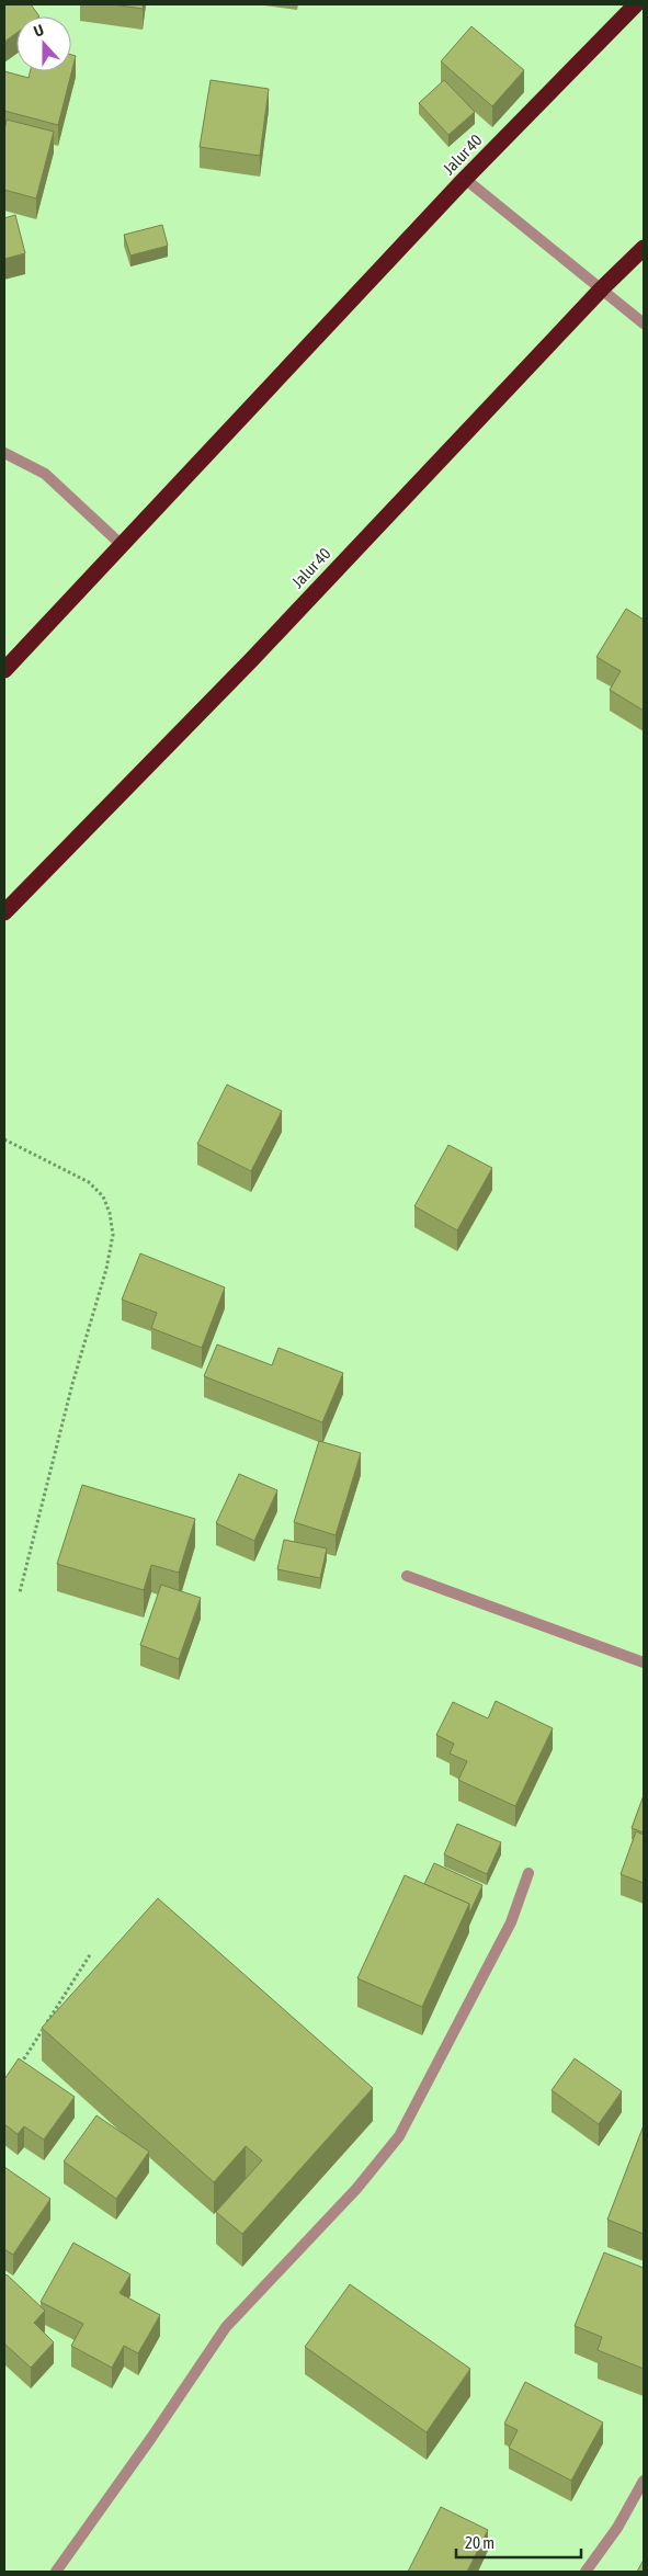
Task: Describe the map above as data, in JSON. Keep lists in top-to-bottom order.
{
  "streets": {
    "highway": ["Jalur 40"]
  },
  "scale_bar": "20 m",
  "north": "top"
}
